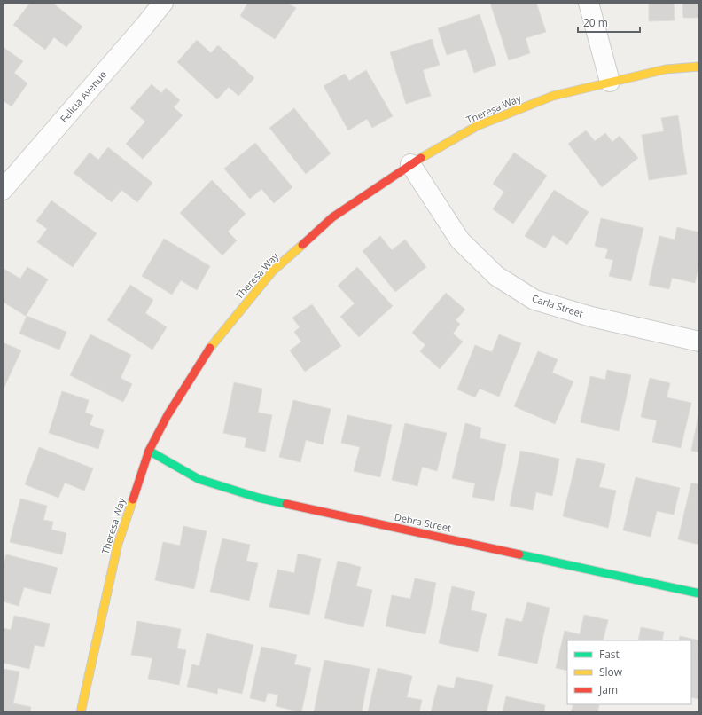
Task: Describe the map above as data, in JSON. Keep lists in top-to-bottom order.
{
  "streets": {
    "street": [
      "Felicia Avenue",
      "Theresa Way",
      "Carla Street",
      "Debra Street"
    ]
  },
  "crossings": [
    ["Theresa Way", "Carla Street"],
    ["Theresa Way", "Debra Street"]
  ],
  "legend": ["Fast", "Slow", "Jam"],
  "scale_bar": "20 m"
}
